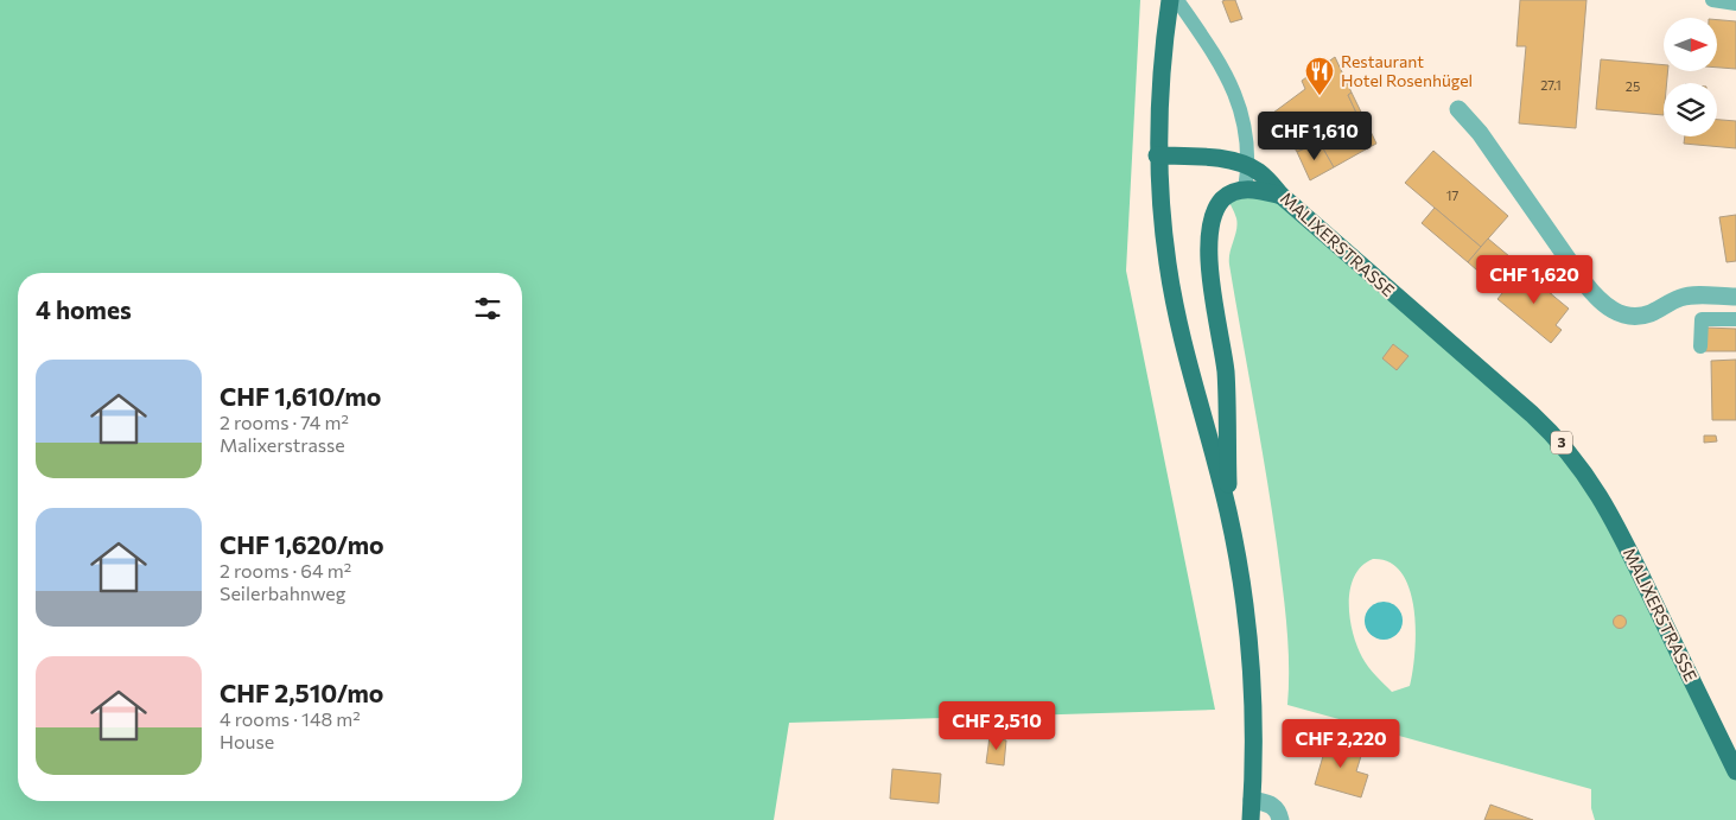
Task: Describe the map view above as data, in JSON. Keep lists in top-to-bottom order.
{
  "streets": {
    "main road": ["MALIXERSTRASSE", "3"]
  },
  "places": {
    "restaurant": ["Restaurant Hotel Rosenhügel"]
  },
  "house_numbers": ["27.1", "25", "17"],
  "north": "right",
  "page": {
    "price": [
      "CHF 1,610",
      "CHF 1,620",
      "CHF 2,510",
      "CHF 2,220"
    ],
    "heading": "4 homes",
    "list": [
      {
        "name": "CHF 1,610/mo",
        "note": "2 rooms · 74 m² · Malixerstrasse"
      },
      {
        "name": "CHF 1,620/mo",
        "note": "2 rooms · 64 m² · Seilerbahnweg"
      },
      {
        "name": "CHF 2,510/mo",
        "note": "4 rooms · 148 m² · House"
      }
    ]
  }
}
